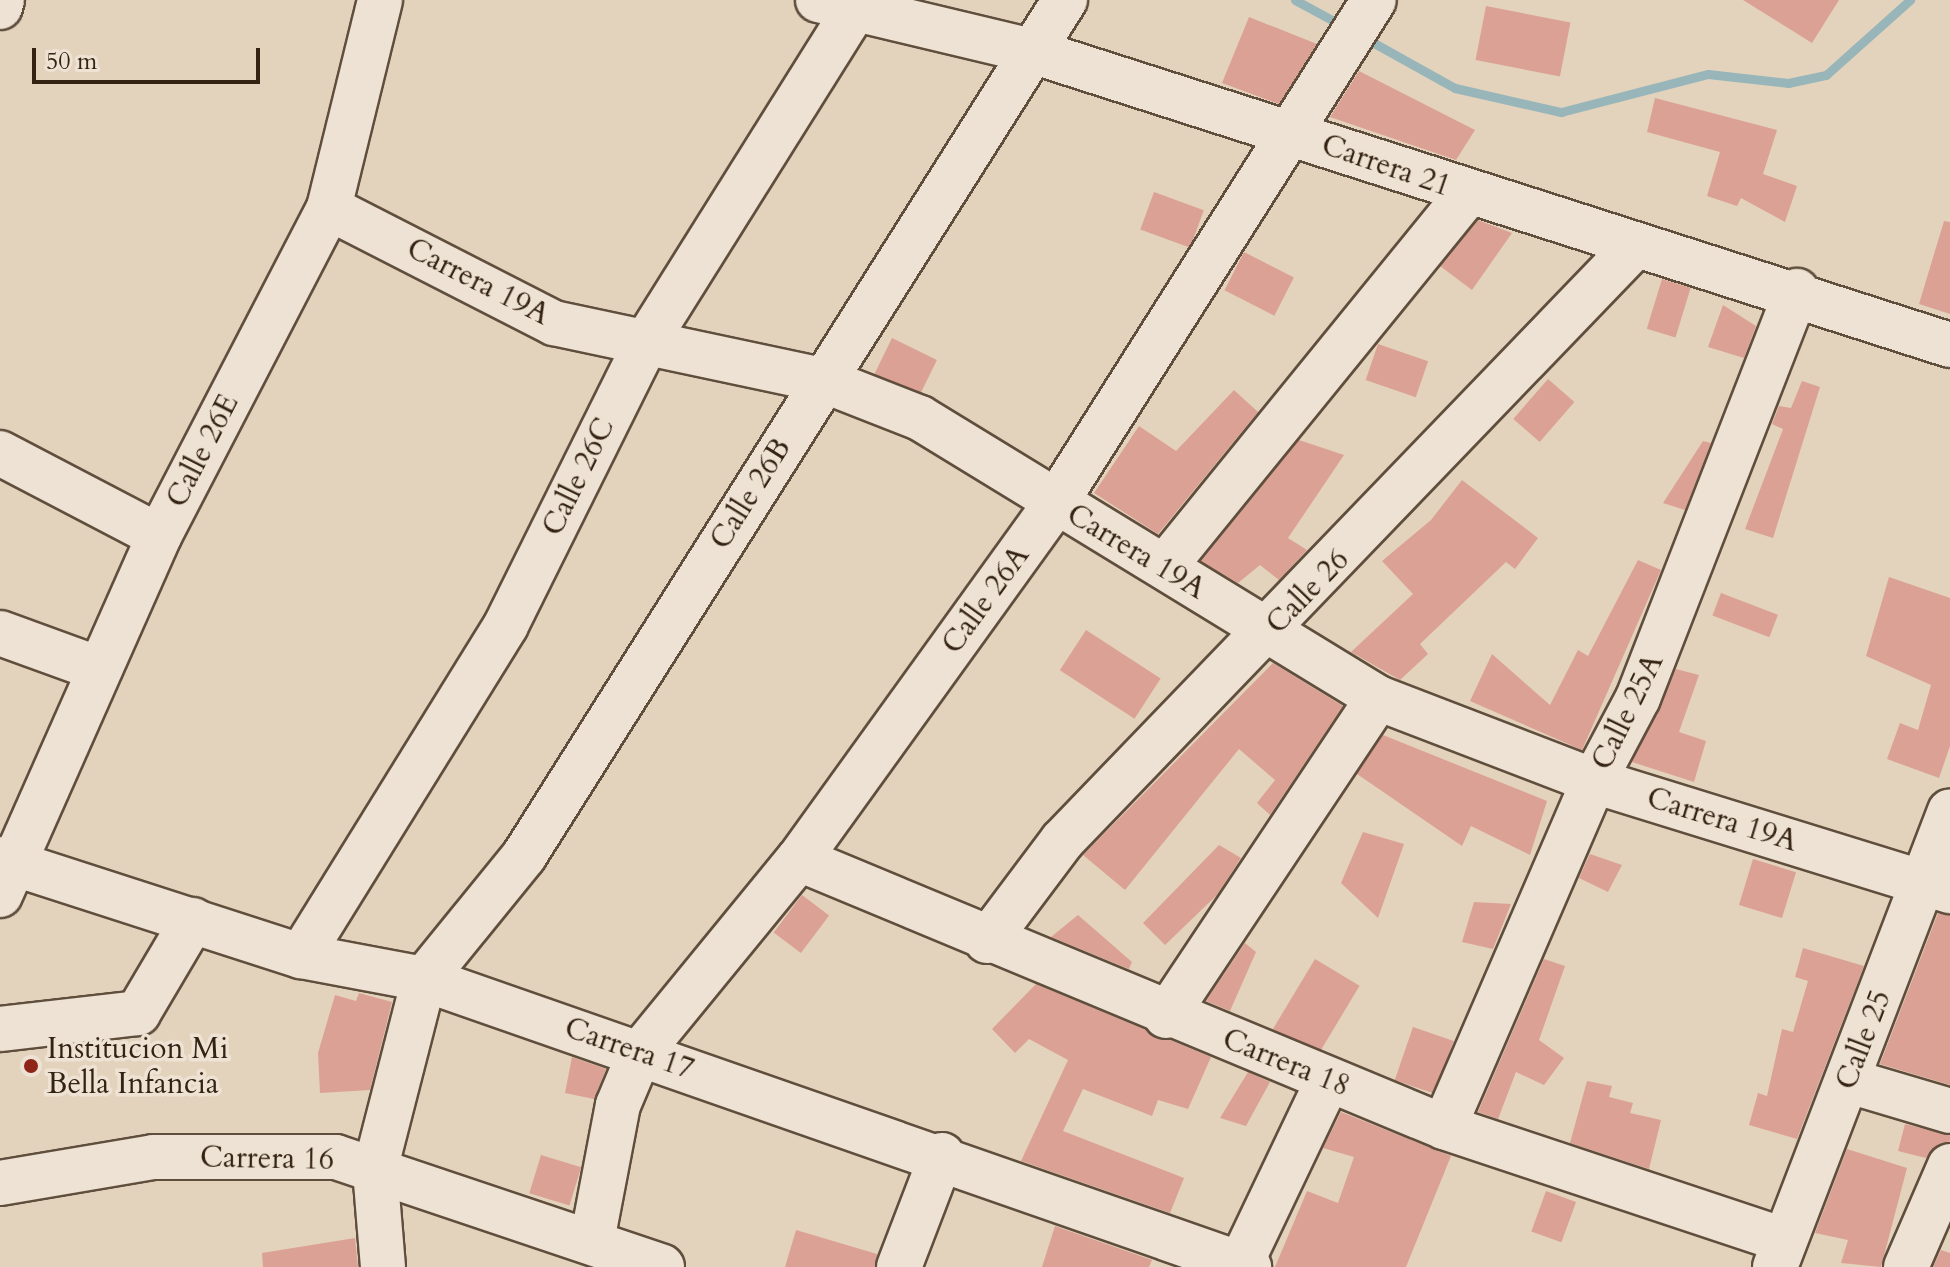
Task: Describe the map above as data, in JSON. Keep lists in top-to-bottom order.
{
  "streets": {
    "street": [
      "Carrera 21",
      "Carrera 19A",
      "Calle 26E",
      "Calle 26C",
      "Calle 26B",
      "Calle 26",
      "Calle 26A",
      "Calle 25A",
      "Calle 25",
      "Carrera 17",
      "Carrera 18",
      "Carrera 16"
    ]
  },
  "crossings": [
    ["Carrera 21", "Calle 26C"],
    ["Carrera 21", "Calle 26B"],
    ["Carrera 21", "Calle 26"],
    ["Carrera 21", "Calle 26A"],
    ["Carrera 21", "Calle 25A"],
    ["Carrera 19A", "Calle 26E"],
    ["Carrera 19A", "Calle 26C"],
    ["Carrera 19A", "Calle 26B"],
    ["Carrera 19A", "Calle 26"],
    ["Carrera 19A", "Calle 26A"],
    ["Carrera 19A", "Calle 25A"],
    ["Carrera 19A", "Calle 25"],
    ["Calle 26E", "Carrera 17"],
    ["Calle 26C", "Carrera 17"],
    ["Calle 26B", "Carrera 17"],
    ["Calle 26", "Carrera 18"],
    ["Calle 26A", "Carrera 17"],
    ["Calle 26A", "Carrera 18"],
    ["Calle 26A", "Carrera 16"],
    ["Calle 25A", "Carrera 18"],
    ["Calle 25", "Carrera 18"]
  ],
  "places": ["Institucion Mi Bella Infancia"],
  "scale_bar": "50 m"
}
